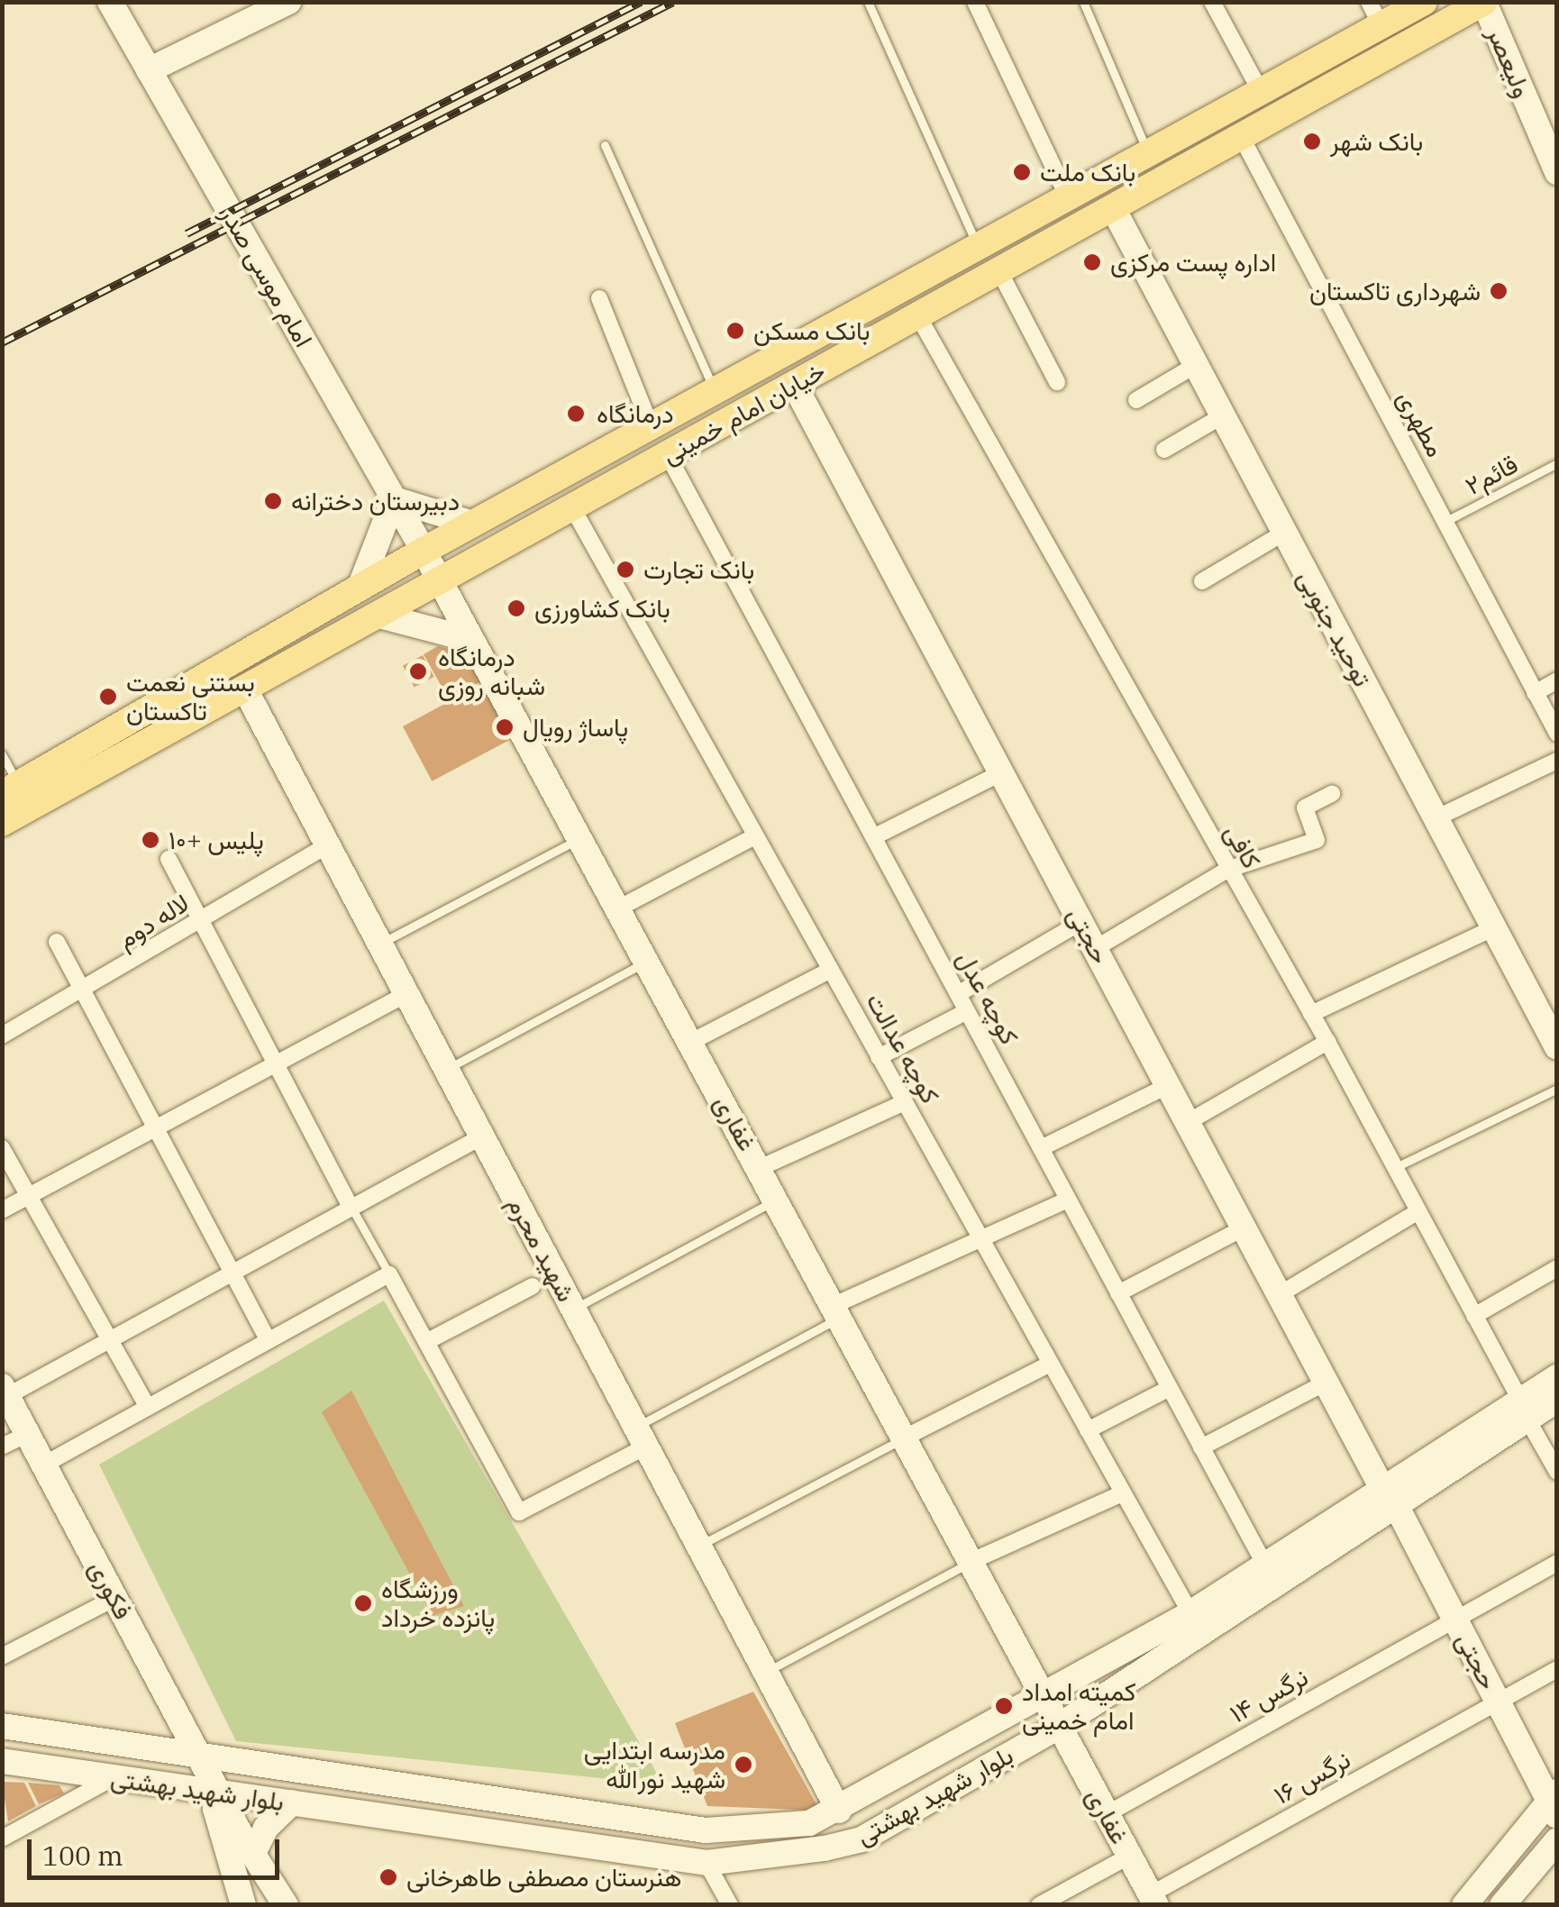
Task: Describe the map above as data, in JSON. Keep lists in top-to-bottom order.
{
  "streets": {
    "main road": ["خیابان امام خمینی"],
    "street": [
      "ولیعصر",
      "امام موسی صدر",
      "مطهری",
      "توحید جنوبی",
      "کافی",
      "لاله دوم",
      "حجتی",
      "کوچه عدل",
      "کوچه عدالت",
      "غفاری",
      "شهید محرم",
      "فکوری",
      "نرگس ۱۴",
      "نرگس ۱۶",
      "بلوار شهید بهشتی"
    ],
    "lane": ["قائم۲"]
  },
  "crossings": [
    ["ولیعصر", "خیابان امام خمینی"],
    ["امام موسی صدر", "خیابان امام خمینی"],
    ["امام موسی صدر", "غفاری"],
    ["خیابان امام خمینی", "مطهری"],
    ["خیابان امام خمینی", "توحید جنوبی"],
    ["خیابان امام خمینی", "کافی"],
    ["خیابان امام خمینی", "حجتی"],
    ["خیابان امام خمینی", "کوچه عدل"],
    ["خیابان امام خمینی", "کوچه عدالت"],
    ["خیابان امام خمینی", "غفاری"],
    ["خیابان امام خمینی", "شهید محرم"],
    ["مطهری", "قائم۲"],
    ["کافی", "بلوار شهید بهشتی"],
    ["لاله دوم", "شهید محرم"],
    ["حجتی", "نرگس ۱۴"],
    ["حجتی", "نرگس ۱۶"],
    ["حجتی", "بلوار شهید بهشتی"],
    ["کوچه عدل", "بلوار شهید بهشتی"],
    ["کوچه عدالت", "بلوار شهید بهشتی"],
    ["غفاری", "نرگس ۱۴"],
    ["غفاری", "نرگس ۱۶"],
    ["غفاری", "بلوار شهید بهشتی"],
    ["شهید محرم", "بلوار شهید بهشتی"],
    ["فکوری", "بلوار شهید بهشتی"]
  ],
  "places": [
    "بانک شهر",
    "بانک ملت",
    "اداره پست مرکزی",
    "شهرداری تاکستان",
    "بانک مسکن",
    "درمانگاه",
    "دبیرستان دخترانه",
    "بانک تجارت",
    "بانک کشاورزی",
    "درمانگاه شبانه روزی",
    "بستنی نعمت تاکستان",
    "پاساژ رویال",
    "پلیس +۱۰",
    "ورزشگاه پانزده خرداد",
    "کمیته امداد امام خمینی",
    "مدرسه ابتدایی شهید نورالله",
    "هنرستان مصطفی طاهرخانی"
  ],
  "scale_bar": "100 m"
}
